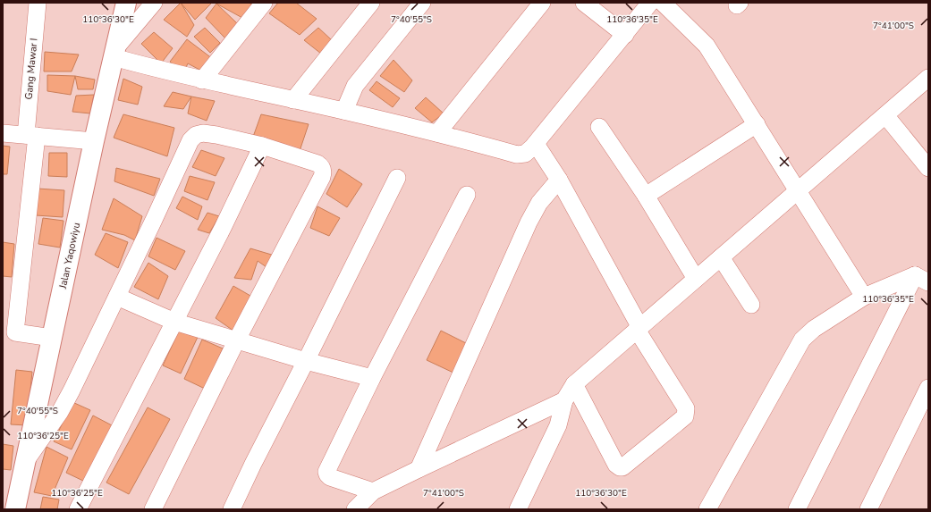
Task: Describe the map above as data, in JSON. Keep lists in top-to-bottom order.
{
  "streets": {
    "street": ["Gang Mawar I", "Jalan Yaqowiyu"]
  },
  "crossings": [
    ["Gang Mawar I", "Jalan Yaqowiyu"]
  ],
  "coordinates": [
    "110°36'30\"E",
    "7°40'55\"S",
    "110°36'35\"E",
    "7°41'00\"S",
    "110°36'25\"E"
  ]
}
